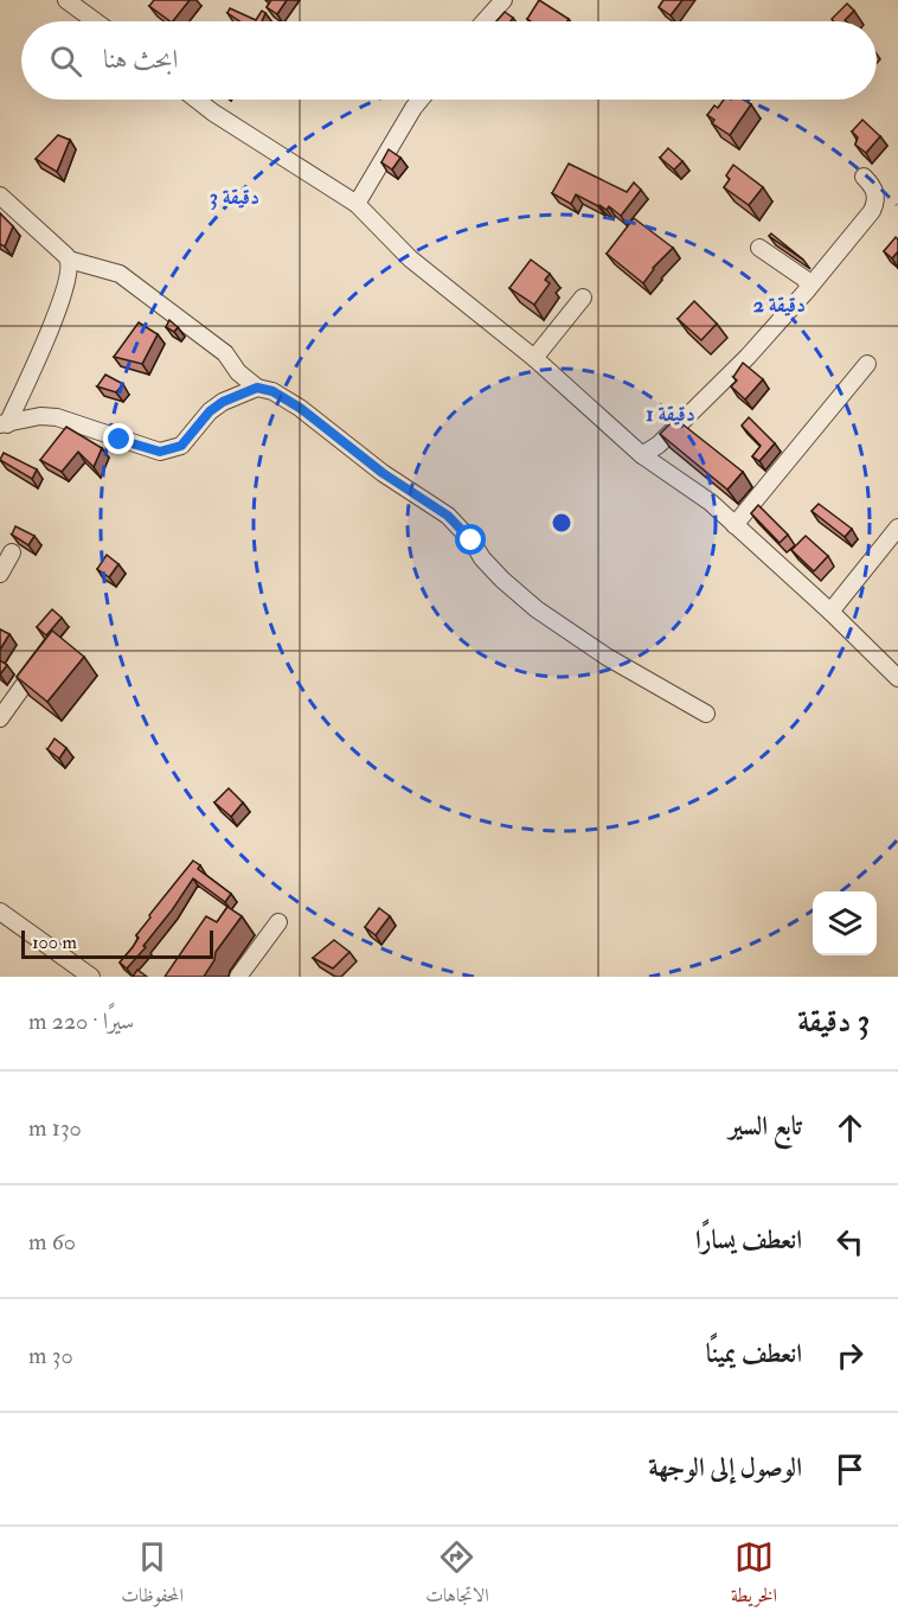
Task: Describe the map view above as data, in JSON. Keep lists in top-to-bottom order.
{
  "scale_bar": "100 m",
  "page": {
    "search": "ابحث هنا",
    "scale": "100 m",
    "heading": ["3 دقيقة", "سيرًا · 220 m"],
    "list": [
      ["تابع السير", "130 m"],
      ["انعطف يسارًا", "60 m"],
      ["انعطف يمينًا", "30 m"],
      "الوصول إلى الوجهة"
    ],
    "nav": ["الخريطة", "الاتجاهات", "المحفوظات"]
  },
  "rings": ["3 دقيقة", "2 دقيقة", "1 دقيقة"]
}
